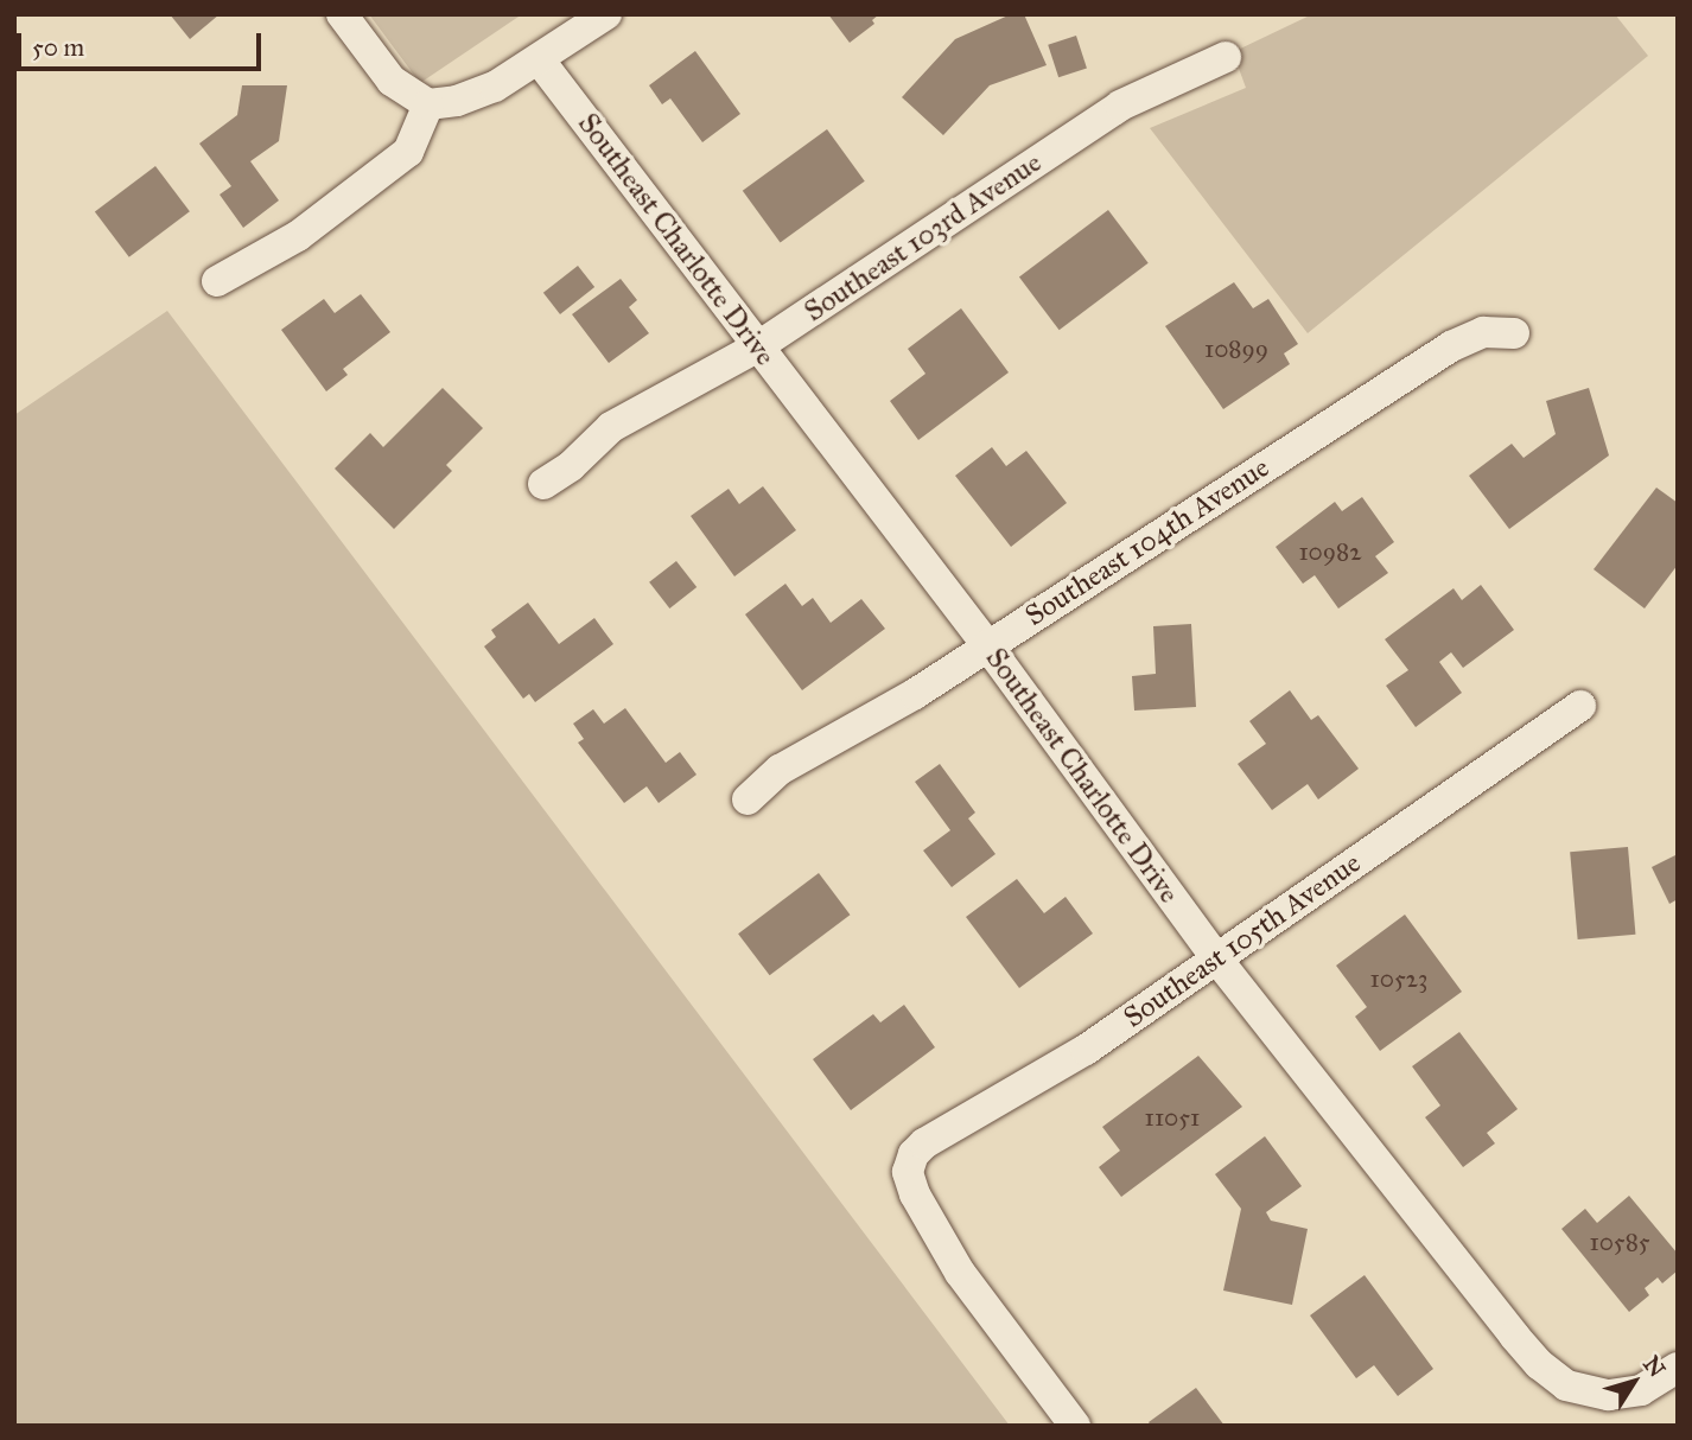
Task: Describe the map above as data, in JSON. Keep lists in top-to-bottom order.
{
  "streets": {
    "street": [
      "Southeast 103rd Avenue",
      "Southeast Charlotte Drive",
      "Southeast 104th Avenue",
      "Southeast 105th Avenue"
    ]
  },
  "crossings": [
    ["Southeast 103rd Avenue", "Southeast Charlotte Drive"],
    ["Southeast Charlotte Drive", "Southeast 104th Avenue"],
    ["Southeast Charlotte Drive", "Southeast 105th Avenue"]
  ],
  "house_numbers": [
    "10899",
    "10982",
    "10523",
    "11051",
    "10585"
  ],
  "scale_bar": "50 m",
  "north": "top right"
}
